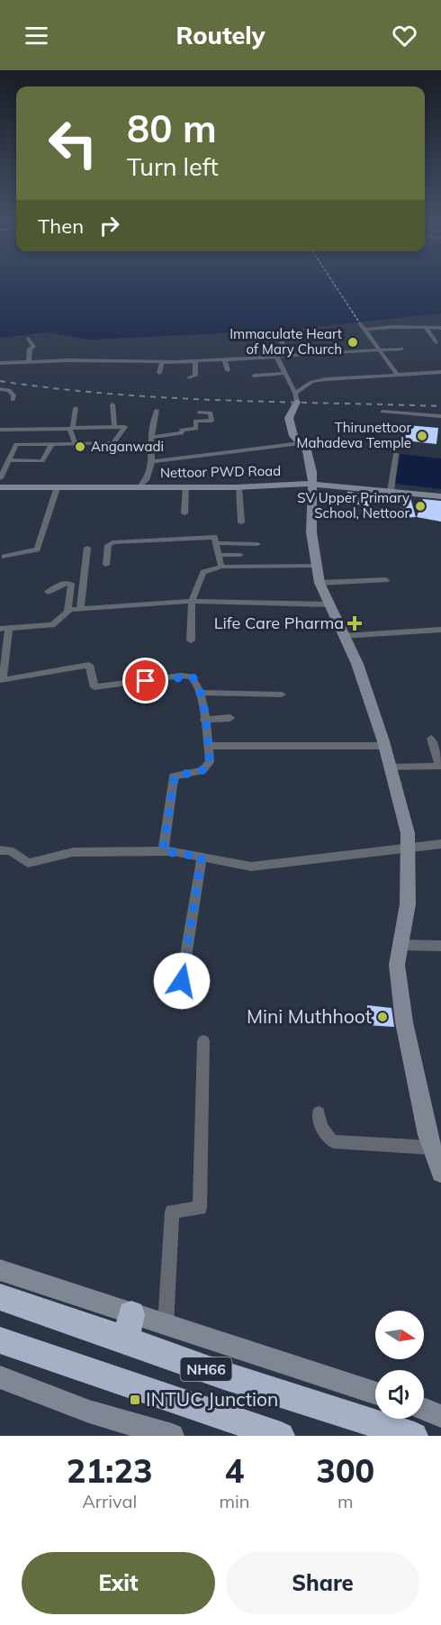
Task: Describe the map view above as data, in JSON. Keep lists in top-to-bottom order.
{
  "streets": {
    "highway": ["NH66"],
    "street": ["Nettoor PWD Road"]
  },
  "places": {
    "other": [
      "Immaculate Heart of Mary Church",
      "Thirunettoor Mahadeva Temple",
      "Anganwadi",
      "SV Upper Primary School, Nettoor",
      "Mini Muthhoot"
    ],
    "health": ["Life Care Pharma"],
    "transit": ["INTUC Junction"]
  },
  "north": "right",
  "page": {
    "header": "Routely",
    "turn": ["80 m", "Turn left"],
    "then": "Then",
    "eta": [
      "21:23",
      "Arrival",
      "4",
      "min",
      "300",
      "m"
    ],
    "buttons": ["Exit", "Share"]
  }
}
